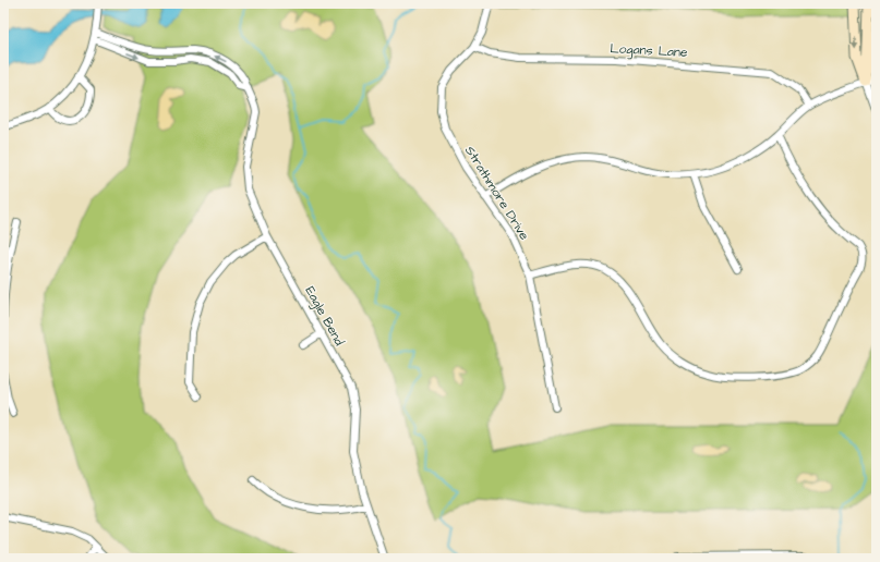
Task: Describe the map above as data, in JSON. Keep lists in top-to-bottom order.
{
  "streets": {
    "street": ["Logans Lane", "Strathmore Drive", "Eagle Bend"]
  },
  "crossings": [
    ["Logans Lane", "Strathmore Drive"]
  ]
}
